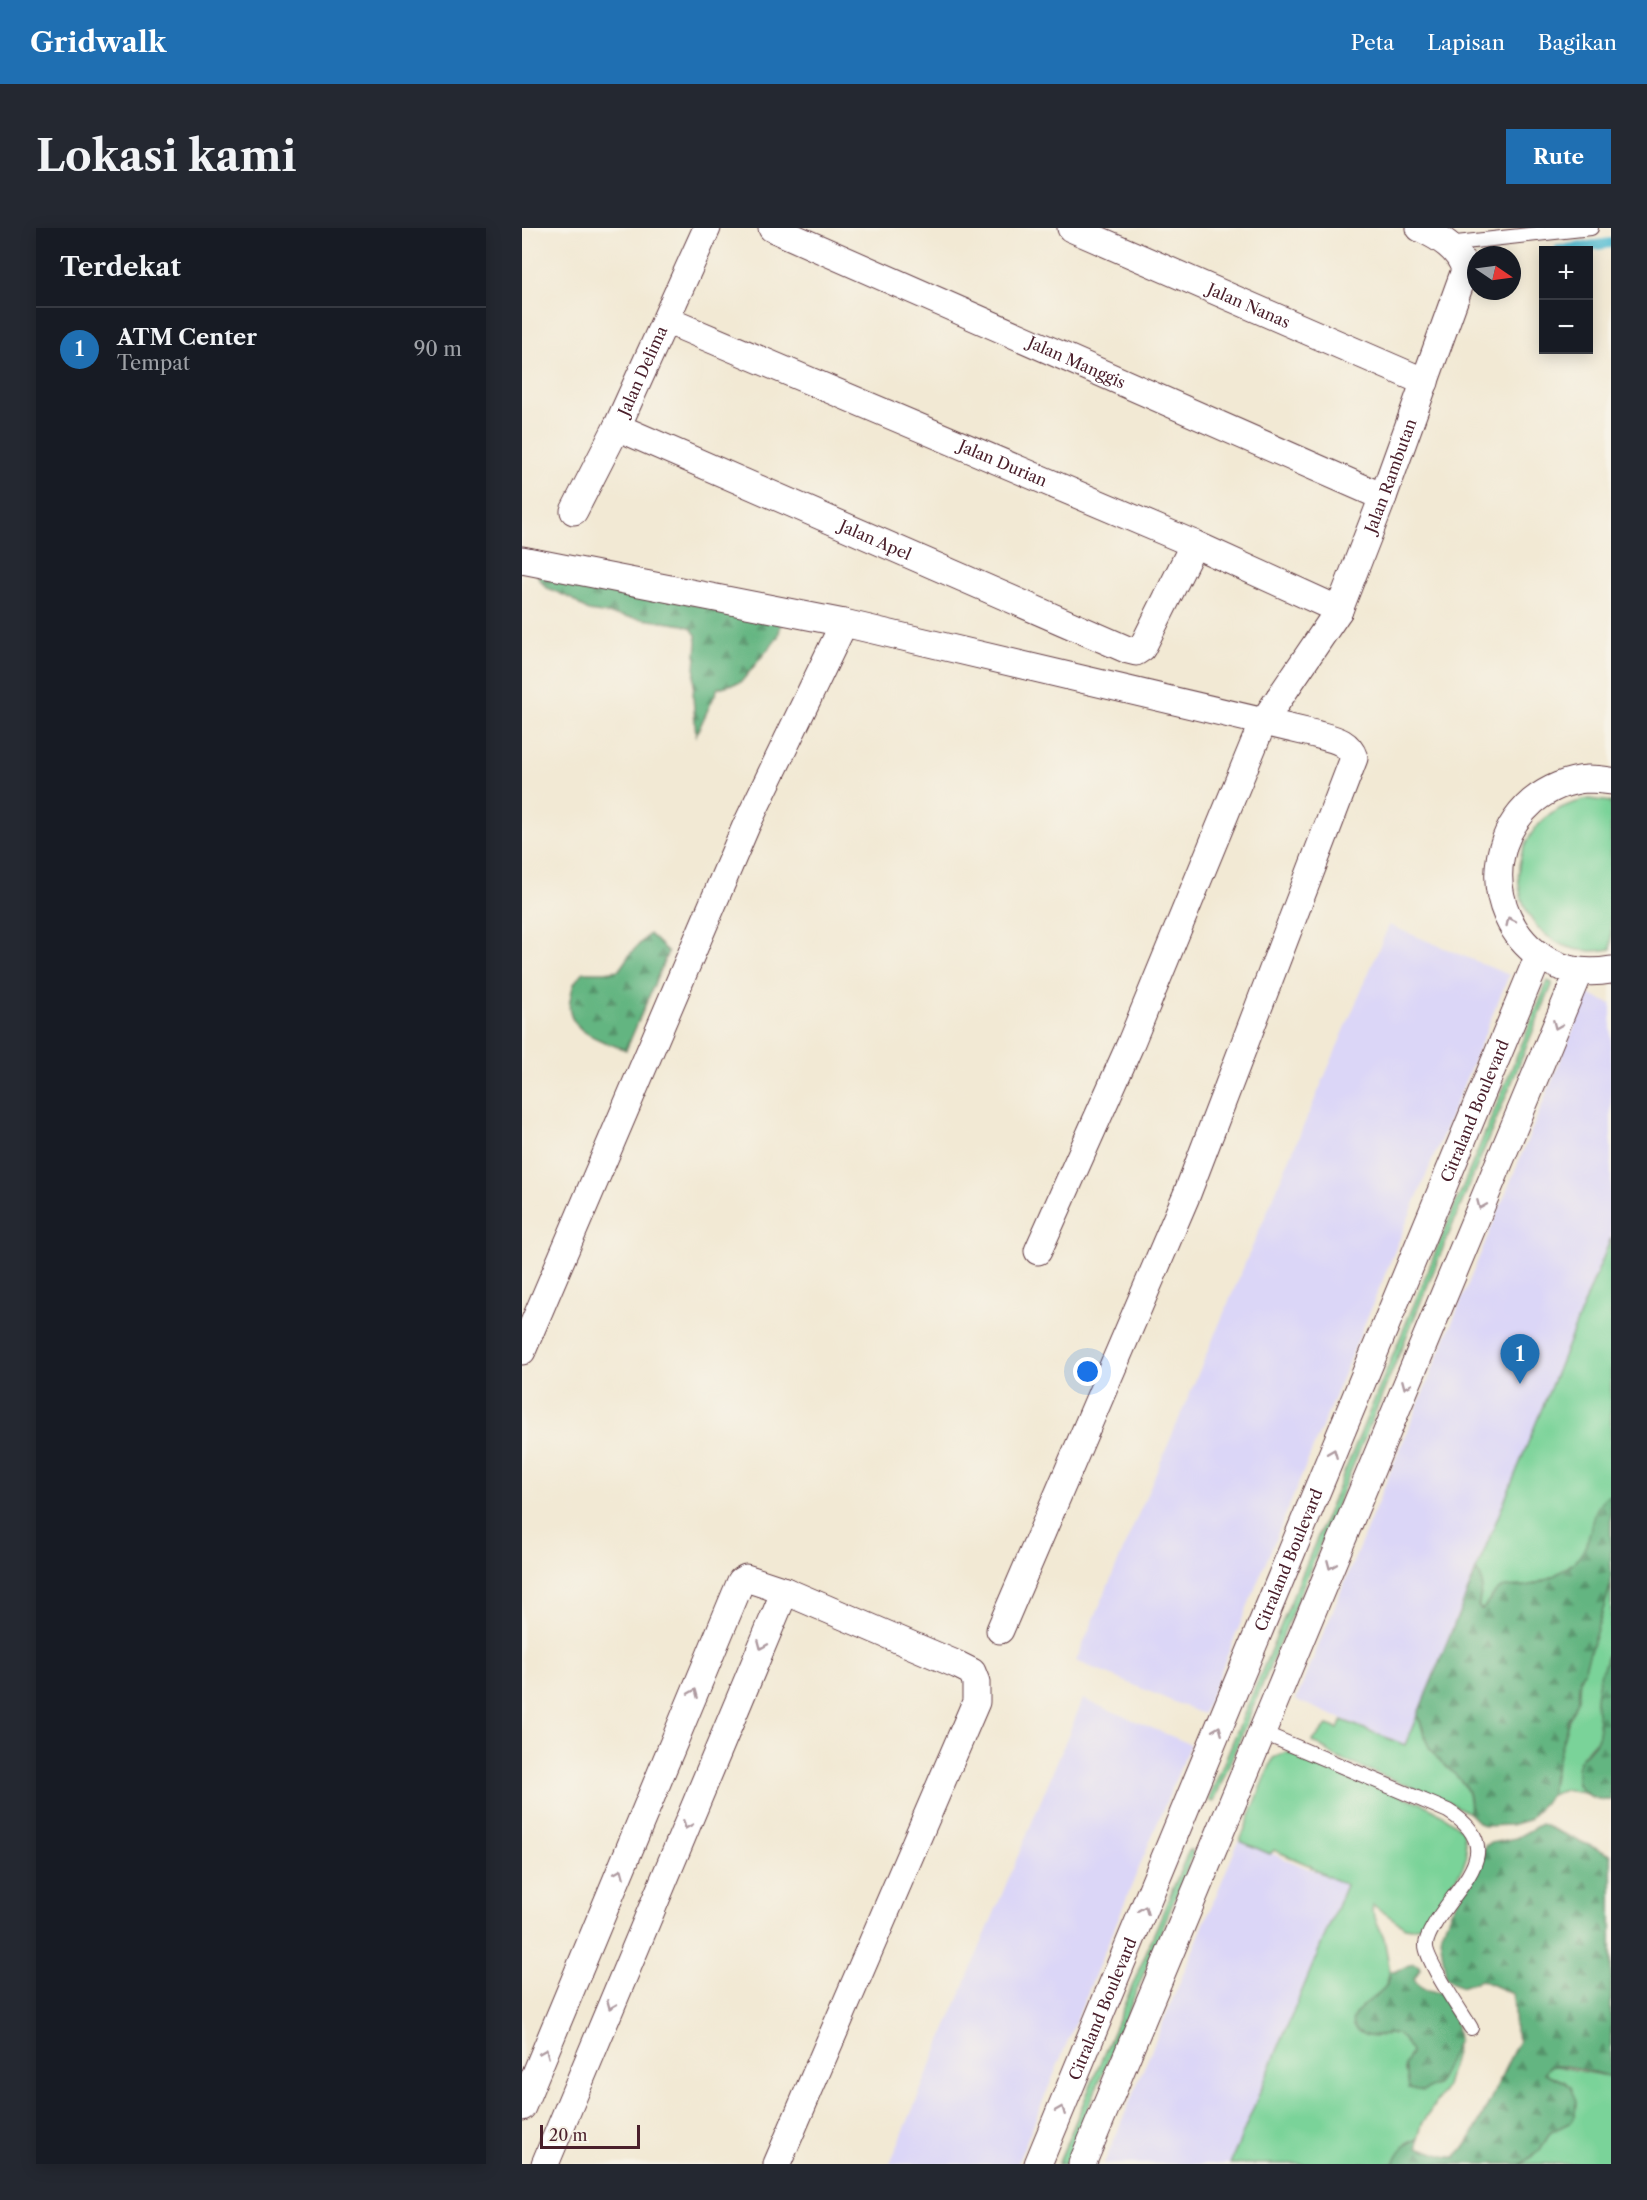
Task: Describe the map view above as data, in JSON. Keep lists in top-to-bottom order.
{
  "streets": {
    "street": [
      "Jalan Nanas",
      "Jalan Manggis",
      "Jalan Delima",
      "Jalan Durian",
      "Jalan Rambutan",
      "Jalan Apel",
      "Citraland Boulevard"
    ]
  },
  "crossings": [
    ["Jalan Nanas", "Jalan Rambutan"],
    ["Jalan Manggis", "Jalan Rambutan"],
    ["Jalan Delima", "Jalan Durian"],
    ["Jalan Delima", "Jalan Apel"],
    ["Jalan Durian", "Jalan Rambutan"],
    ["Jalan Durian", "Jalan Apel"]
  ],
  "scale_bar": "20 m",
  "north": "right",
  "page": {
    "header": "Gridwalk",
    "nav": ["Peta", "Lapisan", "Bagikan"],
    "buttons": "Rute",
    "title": "Lokasi kami",
    "heading": "Terdekat",
    "map_buttons": ["+", "−"],
    "list": [
      {
        "mark": "1",
        "name": "ATM Center",
        "note": "Tempat",
        "value": "90 m"
      }
    ],
    "pins": "1",
    "scale": "20 m"
  }
}
